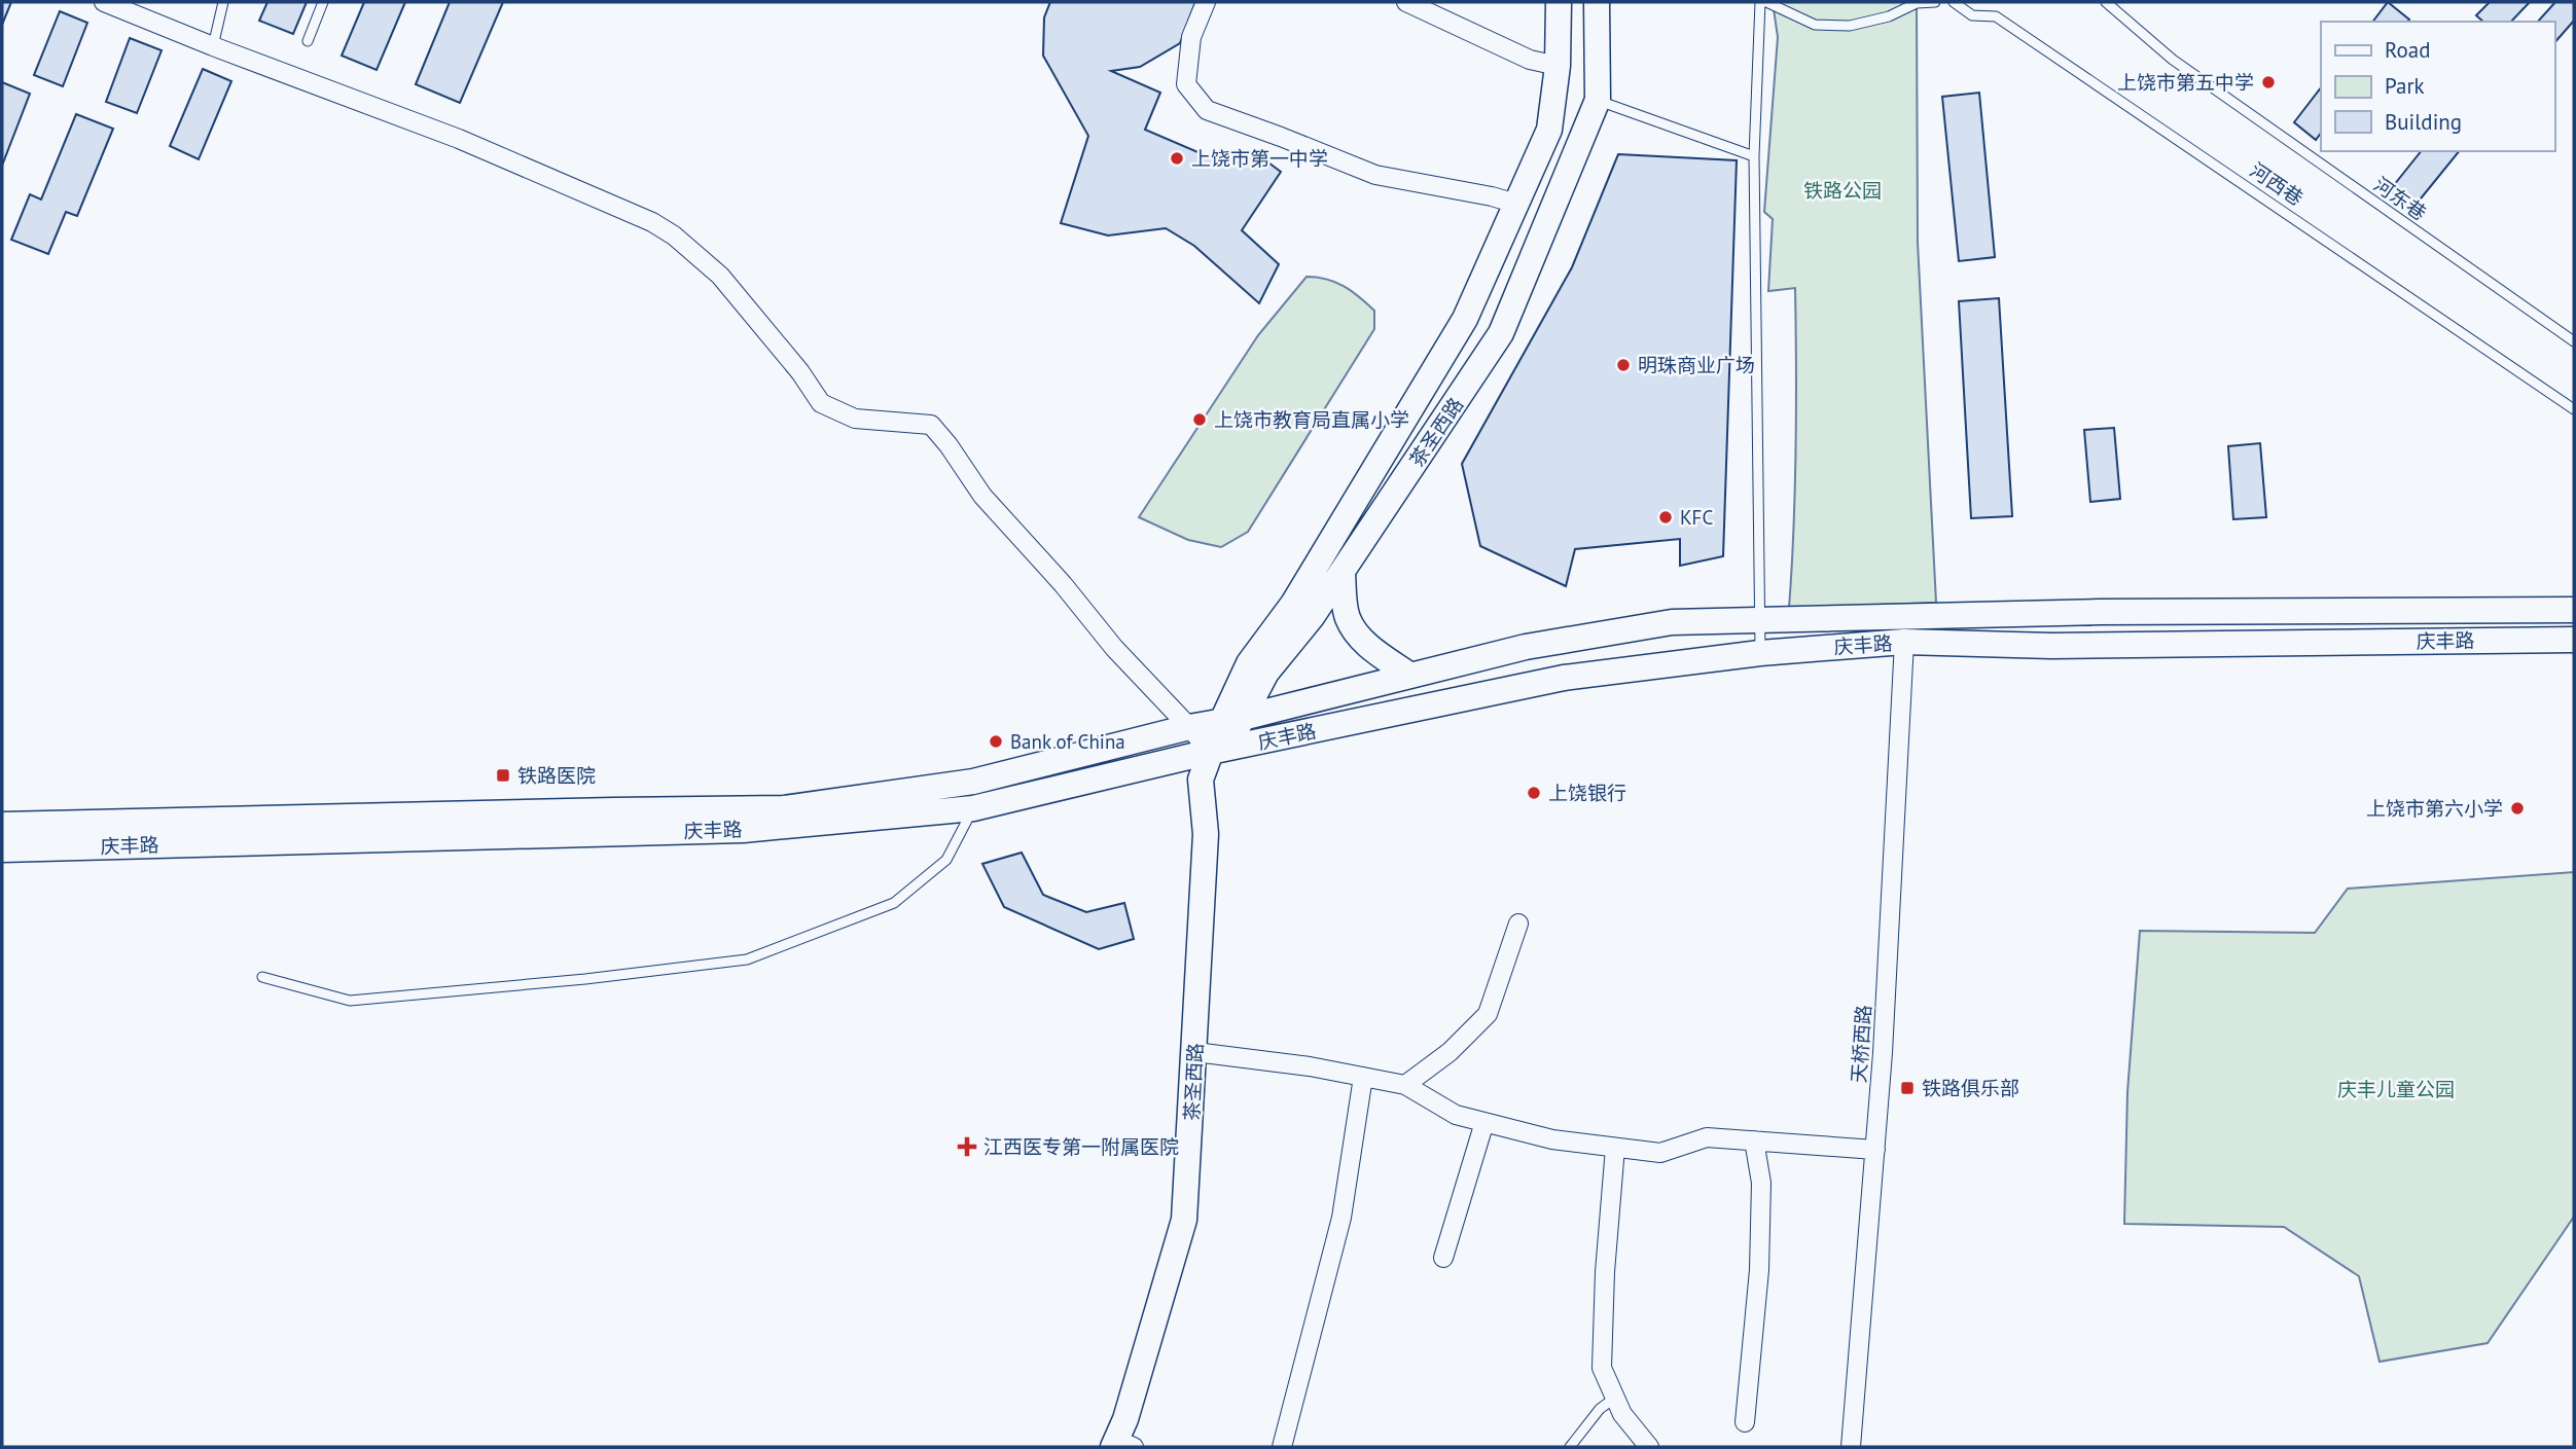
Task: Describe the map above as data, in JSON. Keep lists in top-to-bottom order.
{
  "streets": {
    "main road": ["茶圣西路", "庆丰路"],
    "street": ["天桥西路"],
    "lane": ["河西巷", "河东巷"]
  },
  "crossings": [
    ["茶圣西路", "庆丰路"],
    ["庆丰路", "天桥西路"]
  ],
  "parks": ["铁路公园", "庆丰儿童公园"],
  "places": {
    "other": [
      "上饶市第五中学",
      "上饶市第一中学",
      "明珠商业广场",
      "上饶市教育局直属小学",
      "KFC",
      "Bank of China",
      "上饶银行",
      "上饶市第六小学"
    ],
    "transit": ["铁路医院", "铁路俱乐部"],
    "health": ["江西医专第一附属医院"]
  },
  "legend": ["Road", "Park", "Building"]
}
